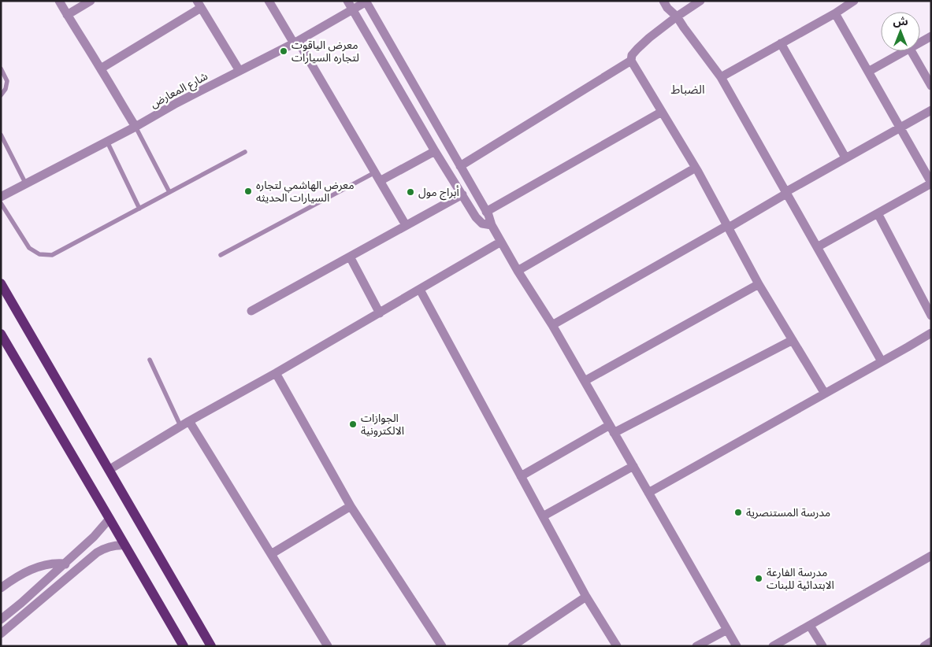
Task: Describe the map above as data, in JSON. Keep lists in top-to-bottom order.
{
  "streets": {
    "street": ["شارع المعارض"]
  },
  "districts": ["الضباط"],
  "places": [
    "معرض الياقوت لتجاره السيارات",
    "معرض الهاشمي لتجاره السيارات الحديثه",
    "أبراج مول",
    "الجوازات الالكترونية",
    "مدرسة المستنصرية",
    "مدرسة الفارعة الابتدائية للبنات"
  ],
  "north": "top"
}
